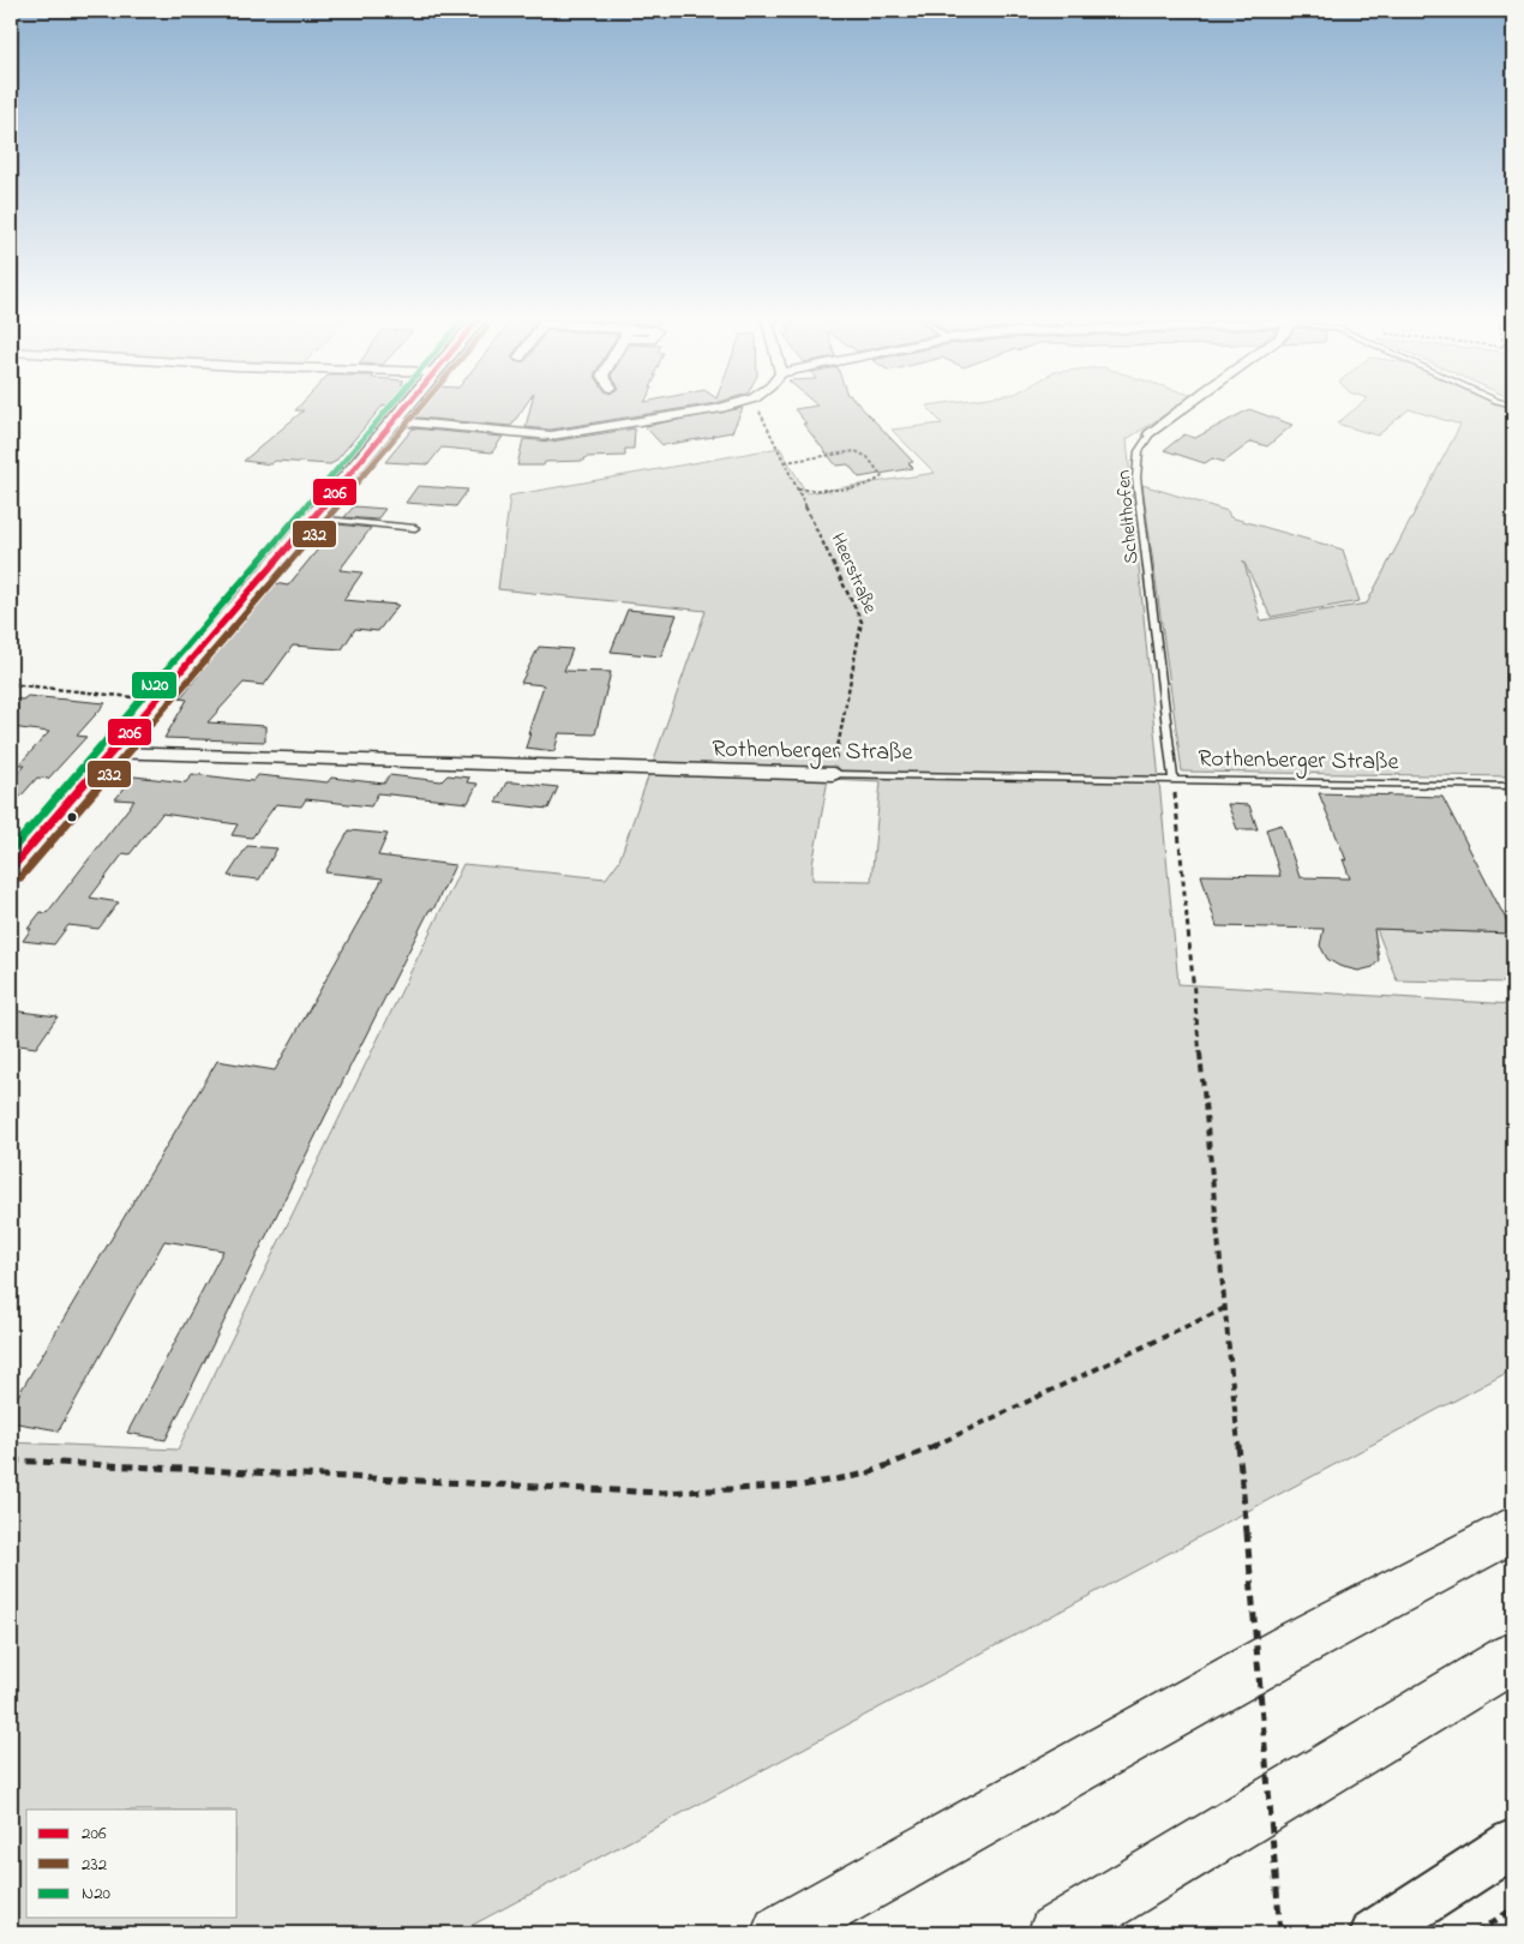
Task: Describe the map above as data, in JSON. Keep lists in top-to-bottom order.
{
  "streets": {
    "street": ["Schelthofen", "Rothenberger Straße"],
    "path": ["Heerstraße"]
  },
  "crossings": [
    ["Schelthofen", "Rothenberger Straße"],
    ["Heerstraße", "Rothenberger Straße"]
  ],
  "lines": ["transit line 206", "transit line 232", "transit line N20"],
  "legend": ["206", "232", "N20"]
}
